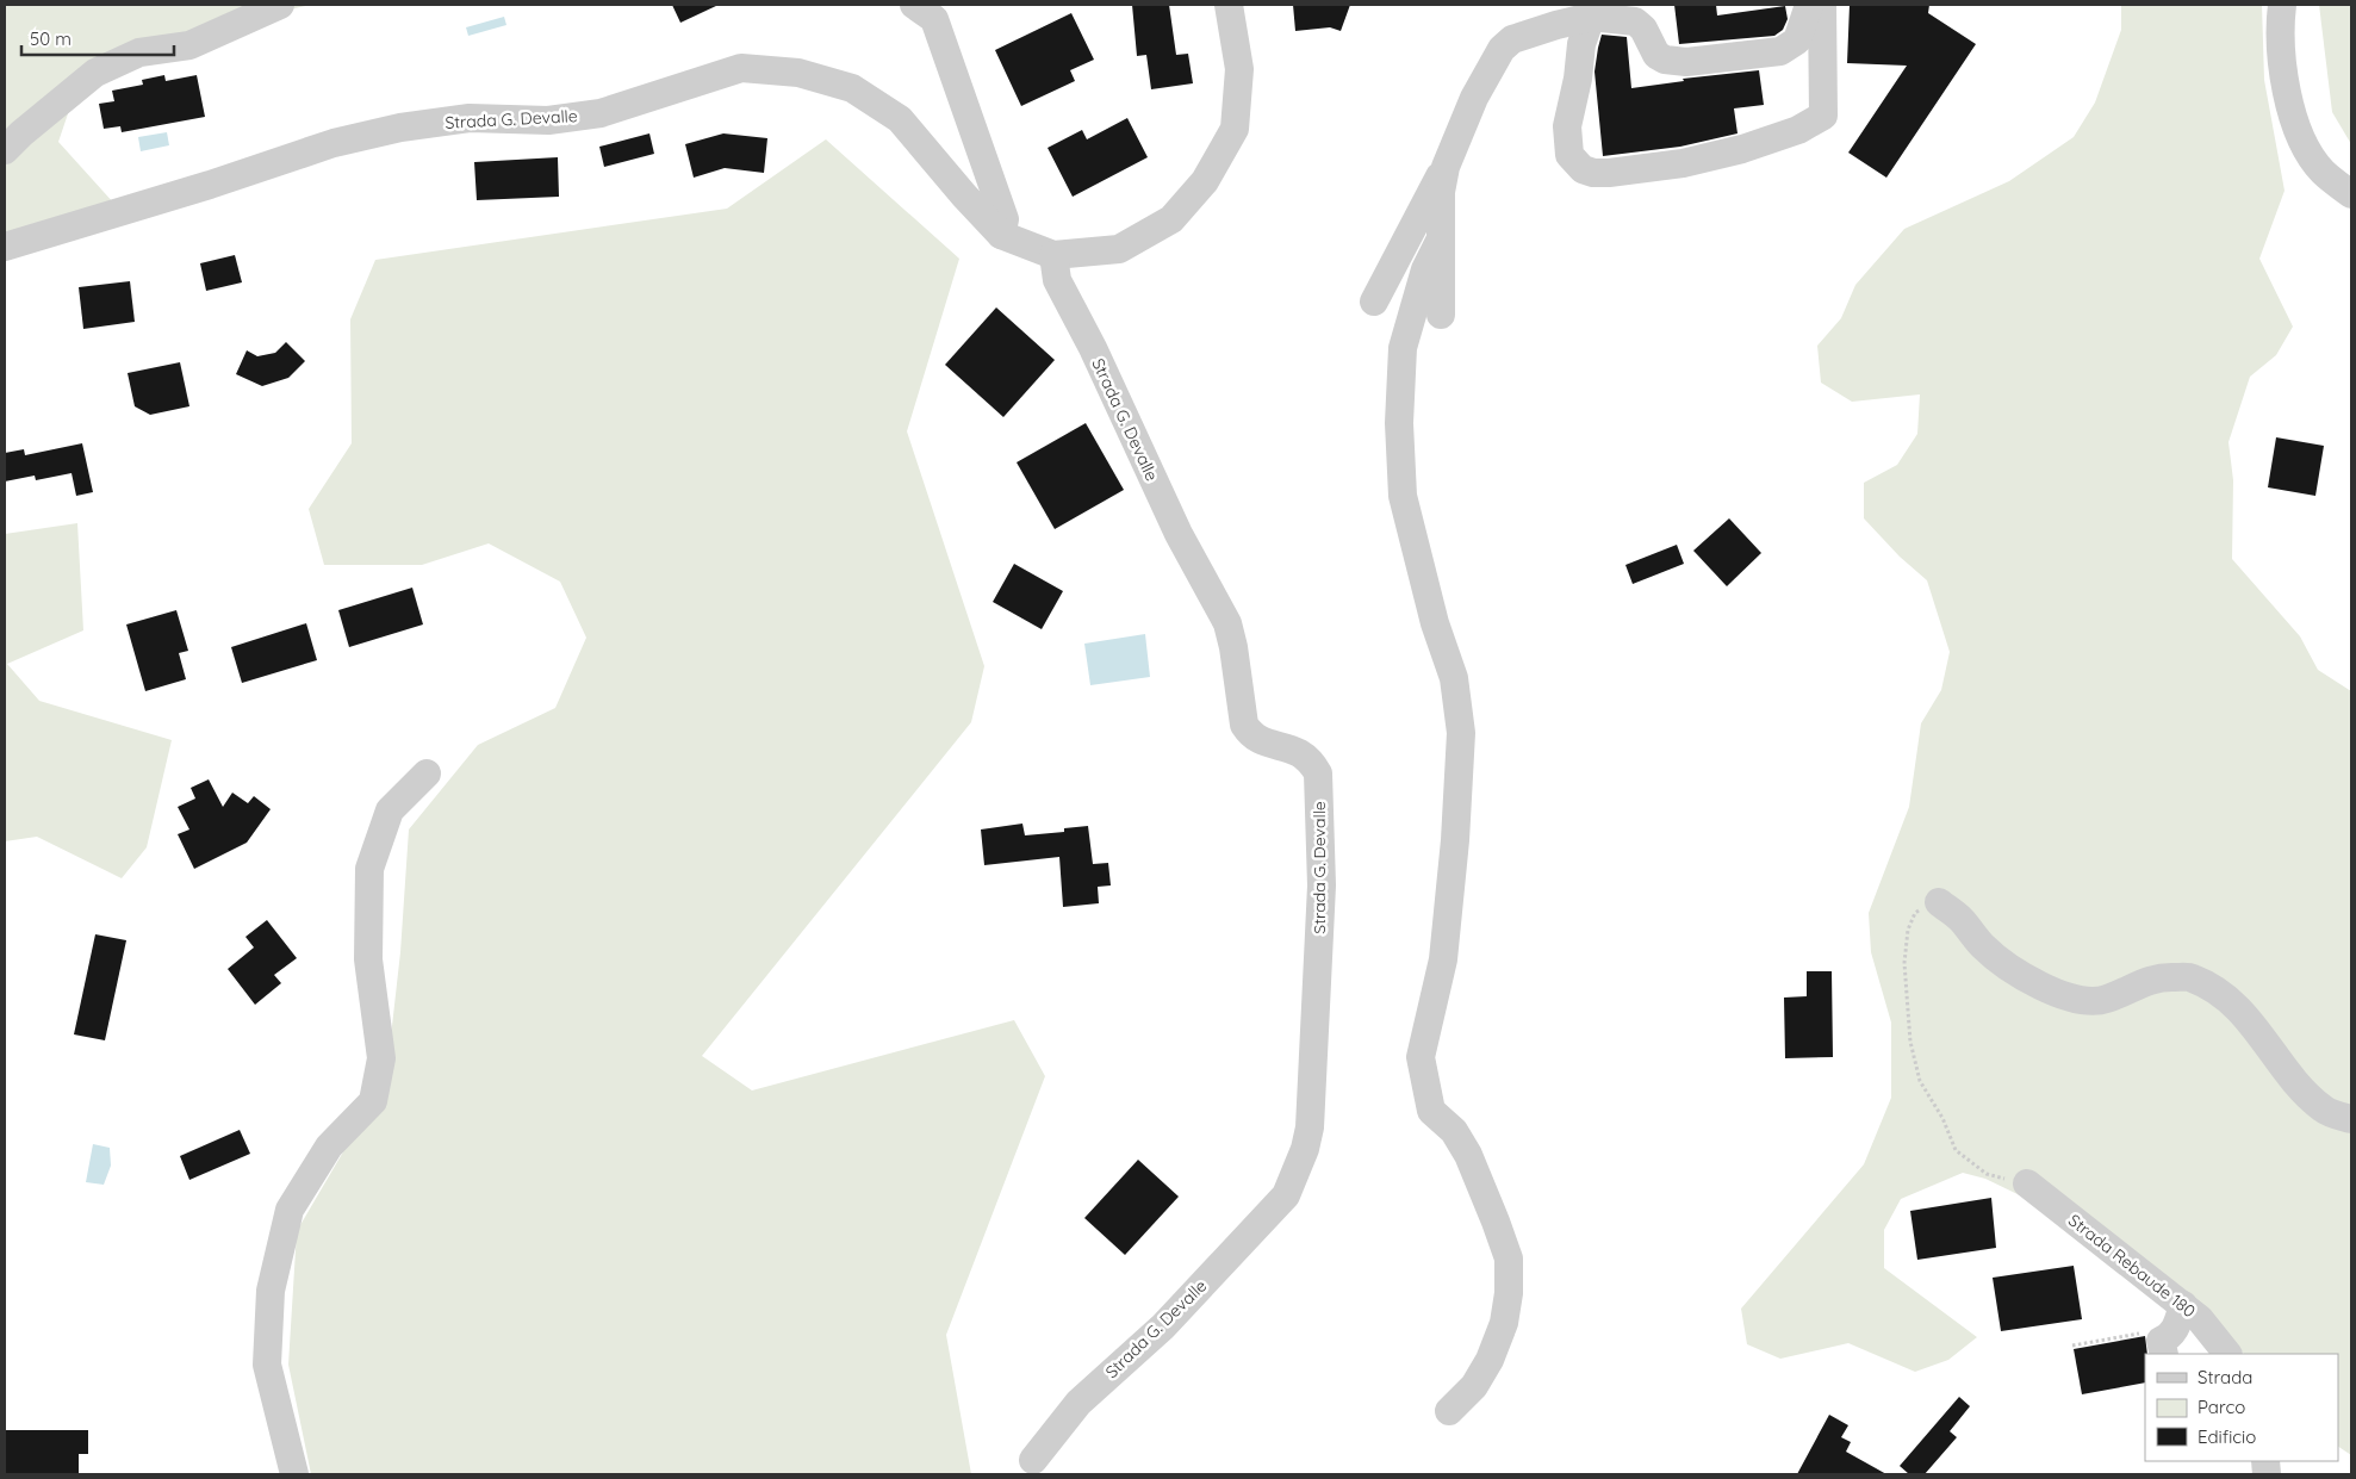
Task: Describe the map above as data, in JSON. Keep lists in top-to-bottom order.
{
  "streets": {
    "street": ["Strada G. Devalle", "Strada Rebaude 180"]
  },
  "legend": ["Strada", "Parco", "Edificio"],
  "scale_bar": "50 m"
}
